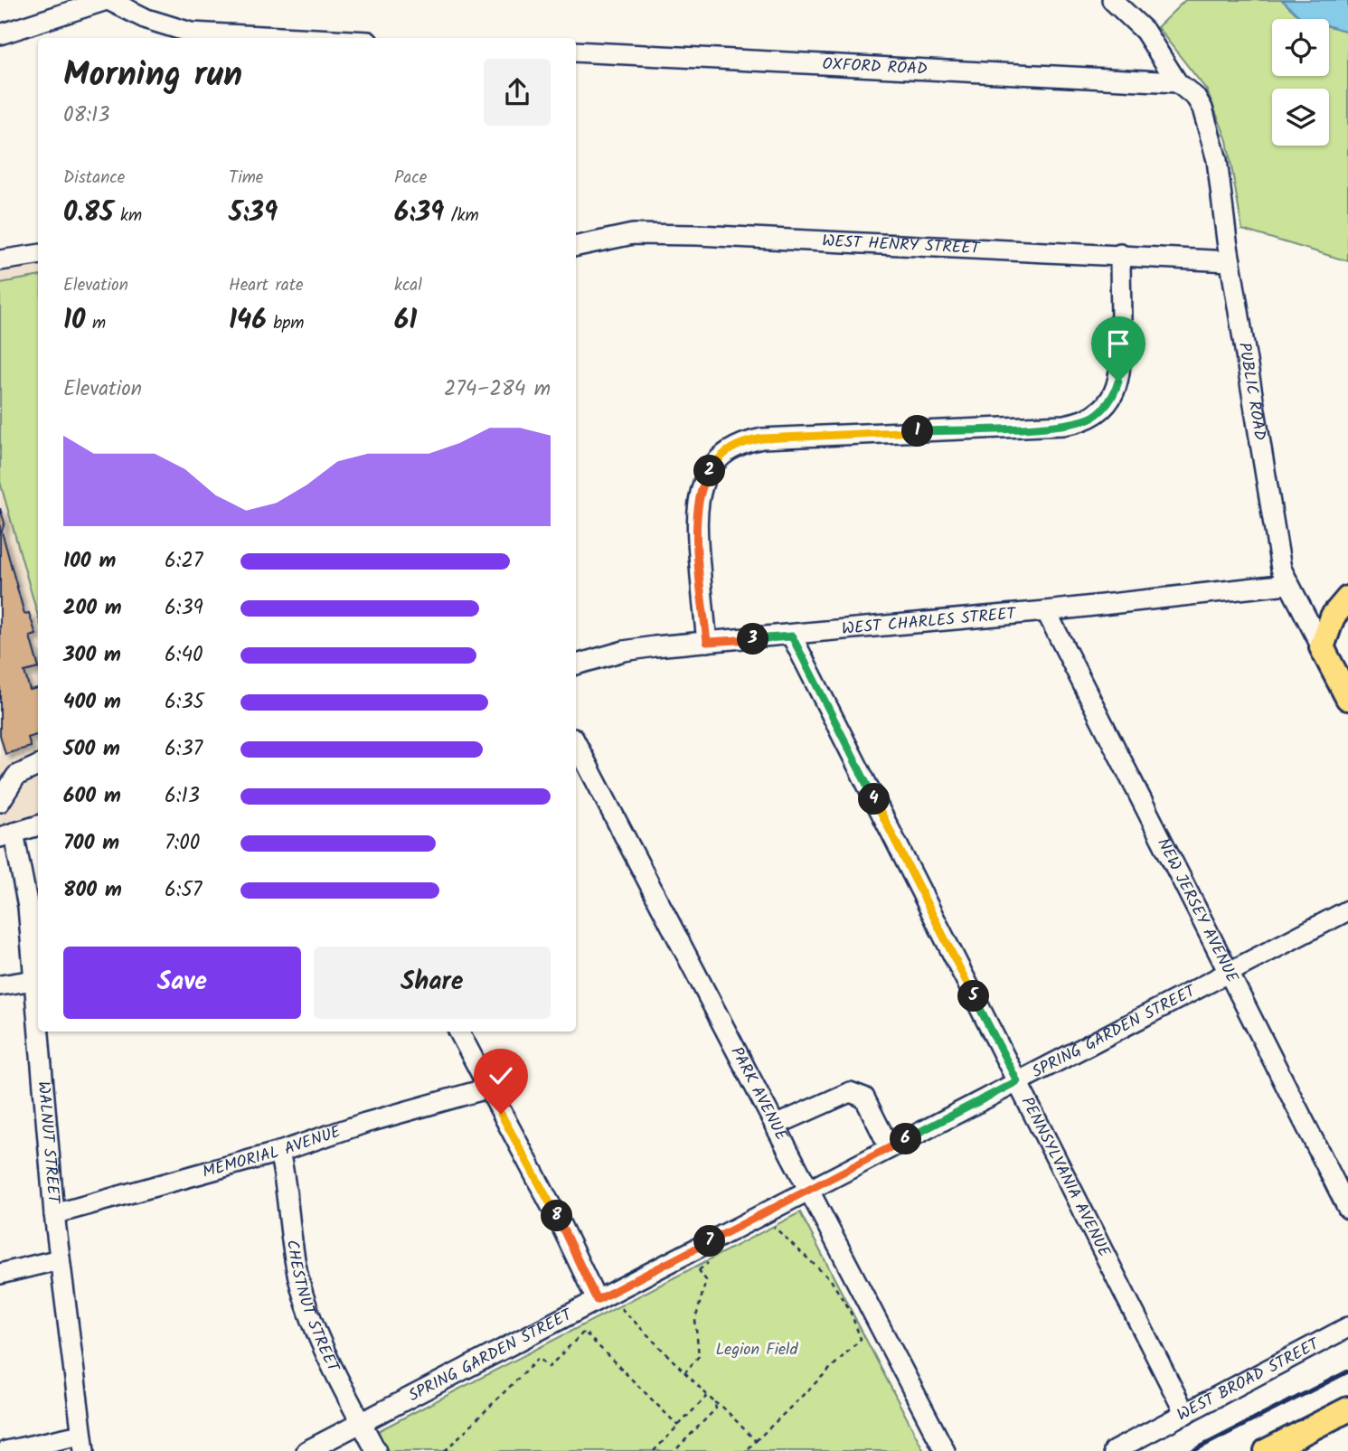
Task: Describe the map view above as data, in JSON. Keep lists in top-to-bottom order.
{
  "streets": {
    "main road": ["PUBLIC ROAD"],
    "street": [
      "OXFORD ROAD",
      "WEST HENRY STREET",
      "WEST CHARLES STREET",
      "NEW JERSEY AVENUE",
      "SPRING GARDEN STREET",
      "PARK AVENUE",
      "WALNUT STREET",
      "MEMORIAL AVENUE",
      "PENNSYLVANIA AVENUE",
      "CHESTNUT STREET",
      "WEST BROAD STREET"
    ]
  },
  "crossings": [
    ["OXFORD ROAD", "PUBLIC ROAD"],
    ["WEST HENRY STREET", "PUBLIC ROAD"],
    ["PUBLIC ROAD", "WEST CHARLES STREET"],
    ["WEST CHARLES STREET", "NEW JERSEY AVENUE"],
    ["WEST CHARLES STREET", "PENNSYLVANIA AVENUE"],
    ["NEW JERSEY AVENUE", "SPRING GARDEN STREET"],
    ["SPRING GARDEN STREET", "PARK AVENUE"],
    ["SPRING GARDEN STREET", "PENNSYLVANIA AVENUE"],
    ["SPRING GARDEN STREET", "CHESTNUT STREET"],
    ["WALNUT STREET", "MEMORIAL AVENUE"],
    ["MEMORIAL AVENUE", "CHESTNUT STREET"],
    ["PENNSYLVANIA AVENUE", "WEST BROAD STREET"]
  ],
  "parks": ["Legion Field"],
  "page": {
    "heading": ["Morning run", "08:13"],
    "stats": [
      ["Distance", "0.85 km"],
      ["Time", "5:39"],
      ["Pace", "6:39 /km"],
      ["Elevation", "10 m"],
      ["Heart rate", "146 bpm"],
      ["kcal", "61"]
    ],
    "chart": ["Elevation", "274–284 m"],
    "pins": [
      "1",
      "2",
      "3",
      "4",
      "5",
      "6",
      "8",
      "7"
    ],
    "list": [
      {
        "name": "100 m",
        "note": "6:27"
      },
      {
        "name": "200 m",
        "note": "6:39"
      },
      {
        "name": "300 m",
        "note": "6:40"
      },
      {
        "name": "400 m",
        "note": "6:35"
      },
      {
        "name": "500 m",
        "note": "6:37"
      },
      {
        "name": "600 m",
        "note": "6:13"
      },
      {
        "name": "700 m",
        "note": "7:00"
      },
      {
        "name": "800 m",
        "note": "6:57"
      }
    ],
    "buttons": ["Save", "Share"]
  }
}
